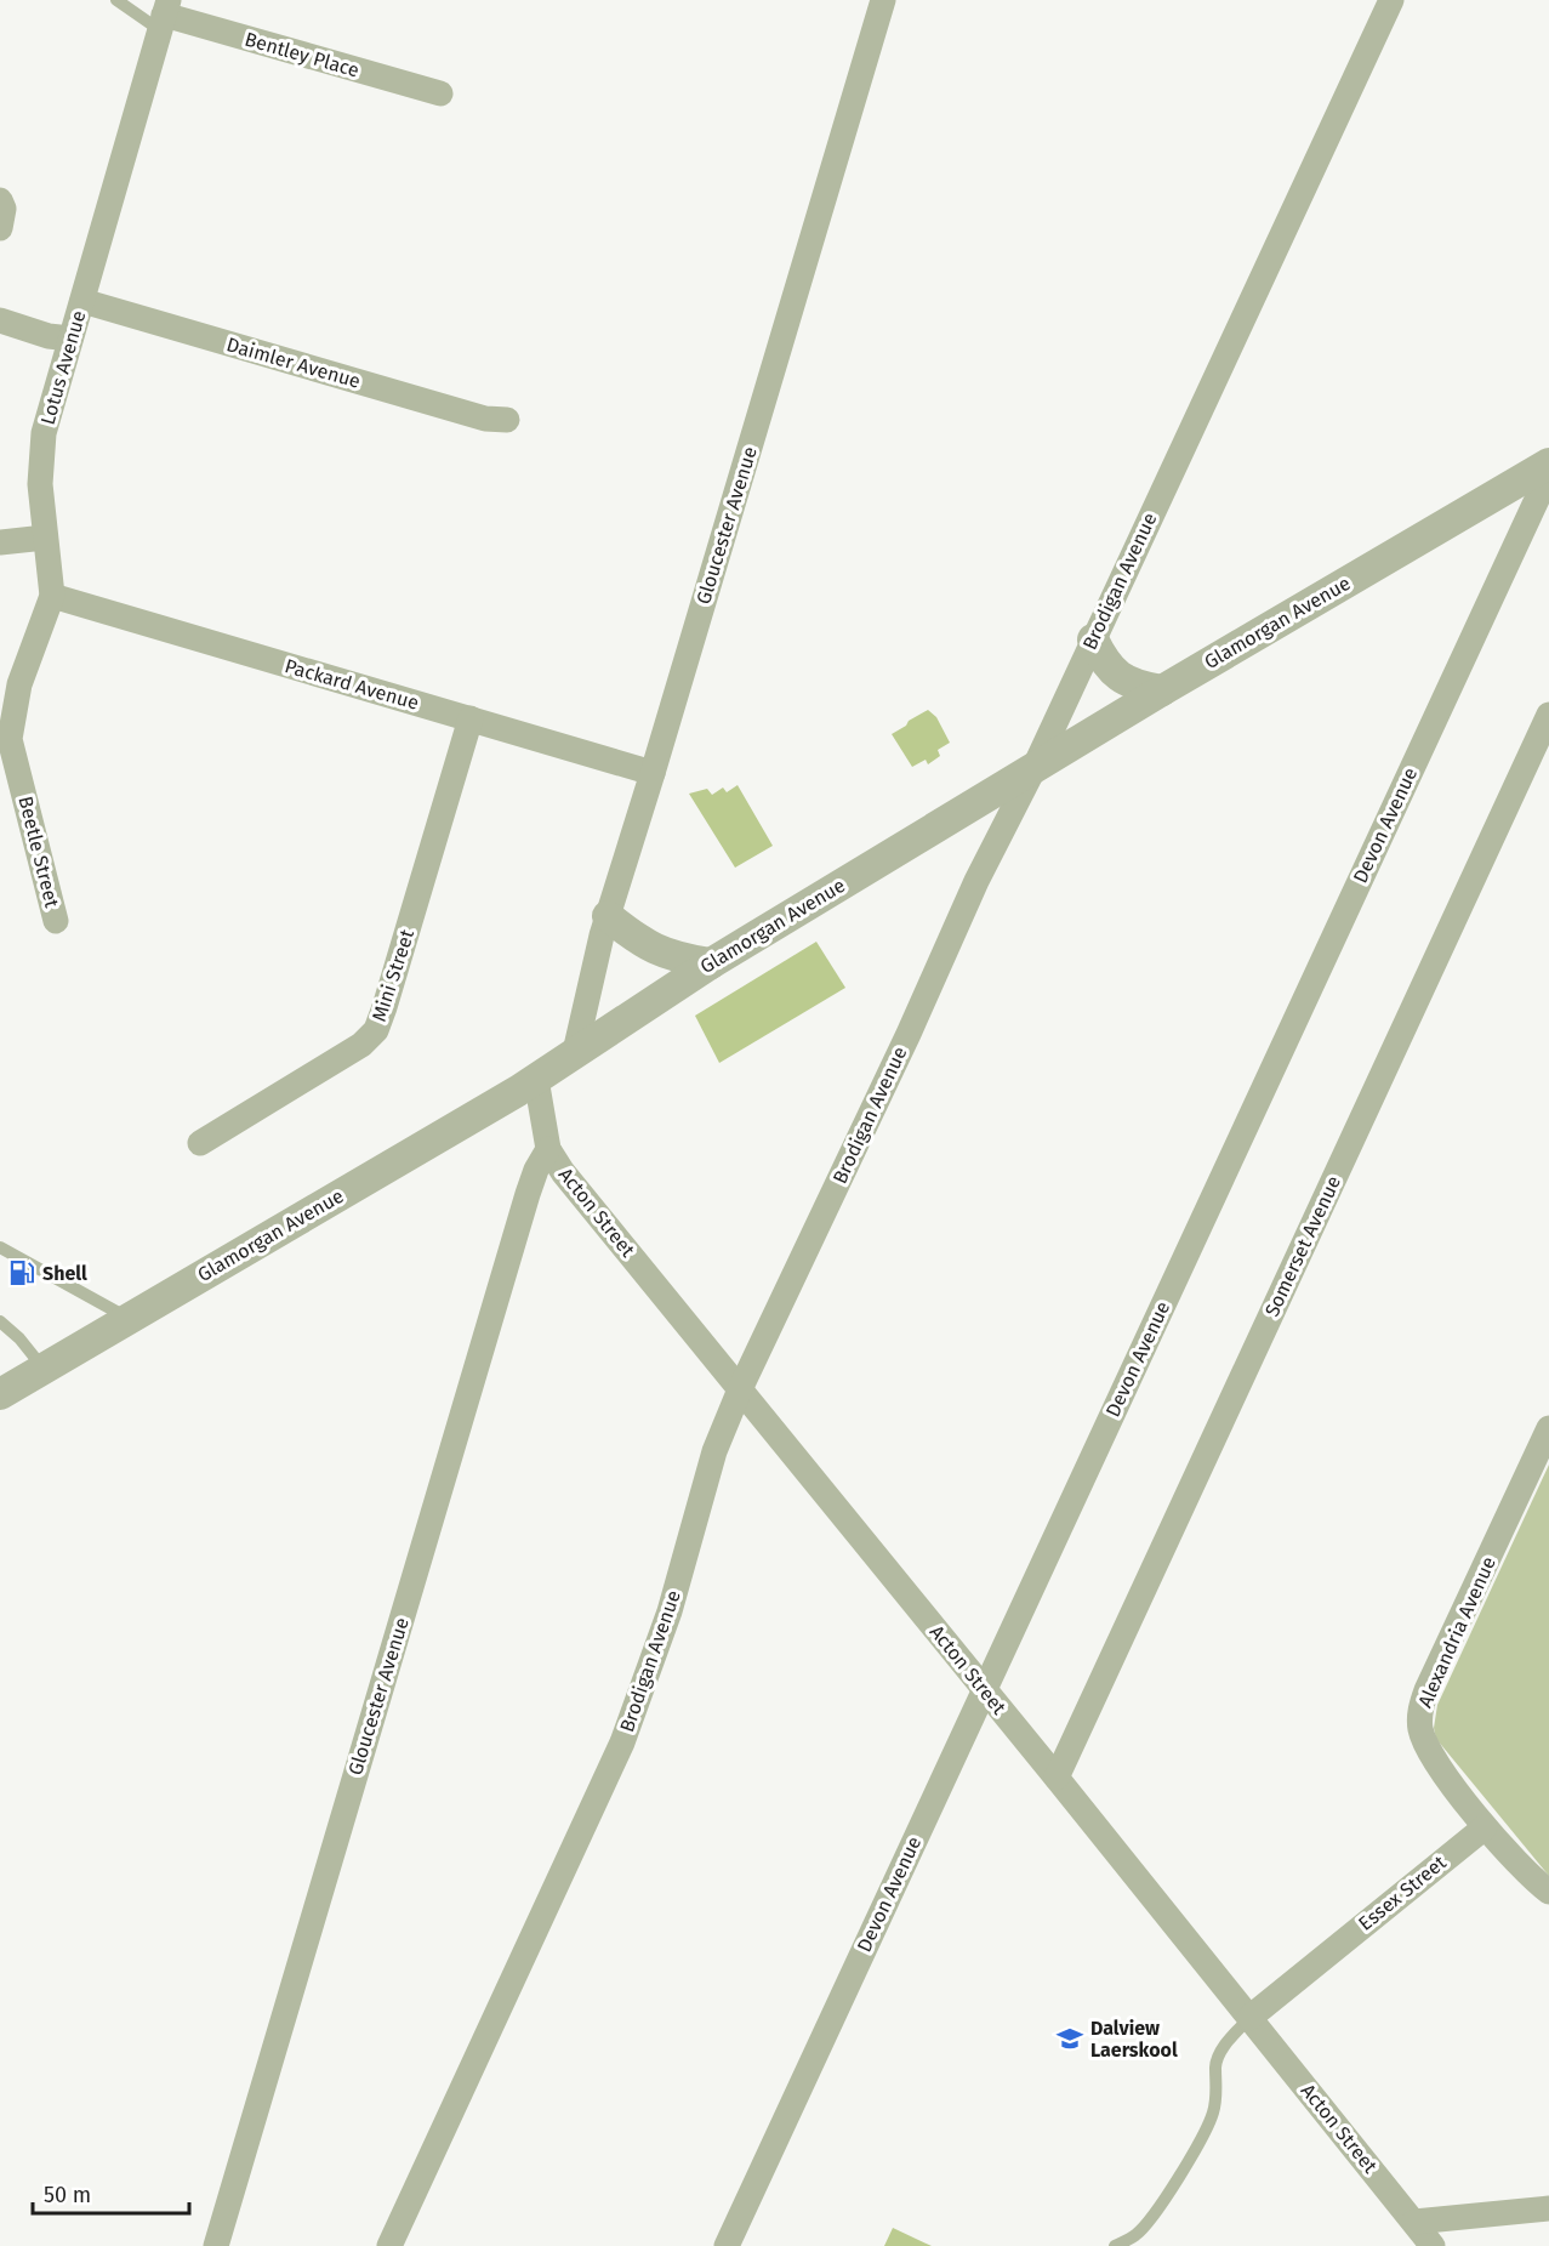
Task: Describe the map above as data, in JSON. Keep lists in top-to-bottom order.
{
  "streets": {
    "street": [
      "Bentley Place",
      "Daimler Avenue",
      "Lotus Avenue",
      "Gloucester Avenue",
      "Brodigan Avenue",
      "Glamorgan Avenue",
      "Packard Avenue",
      "Devon Avenue",
      "Beetle Street",
      "Mini Street",
      "Acton Street",
      "Somerset Avenue",
      "Alexandria Avenue",
      "Essex Street"
    ]
  },
  "crossings": [
    ["Bentley Place", "Lotus Avenue"],
    ["Daimler Avenue", "Lotus Avenue"],
    ["Lotus Avenue", "Packard Avenue"],
    ["Lotus Avenue", "Beetle Street"],
    ["Gloucester Avenue", "Glamorgan Avenue"],
    ["Gloucester Avenue", "Packard Avenue"],
    ["Gloucester Avenue", "Acton Street"],
    ["Brodigan Avenue", "Glamorgan Avenue"],
    ["Brodigan Avenue", "Acton Street"],
    ["Glamorgan Avenue", "Acton Street"],
    ["Packard Avenue", "Mini Street"],
    ["Devon Avenue", "Acton Street"],
    ["Acton Street", "Somerset Avenue"],
    ["Acton Street", "Essex Street"],
    ["Alexandria Avenue", "Essex Street"]
  ],
  "places": {
    "fuel station": ["Shell"],
    "school or university": ["Dalview Laerskool"]
  },
  "scale_bar": "50 m"
}
